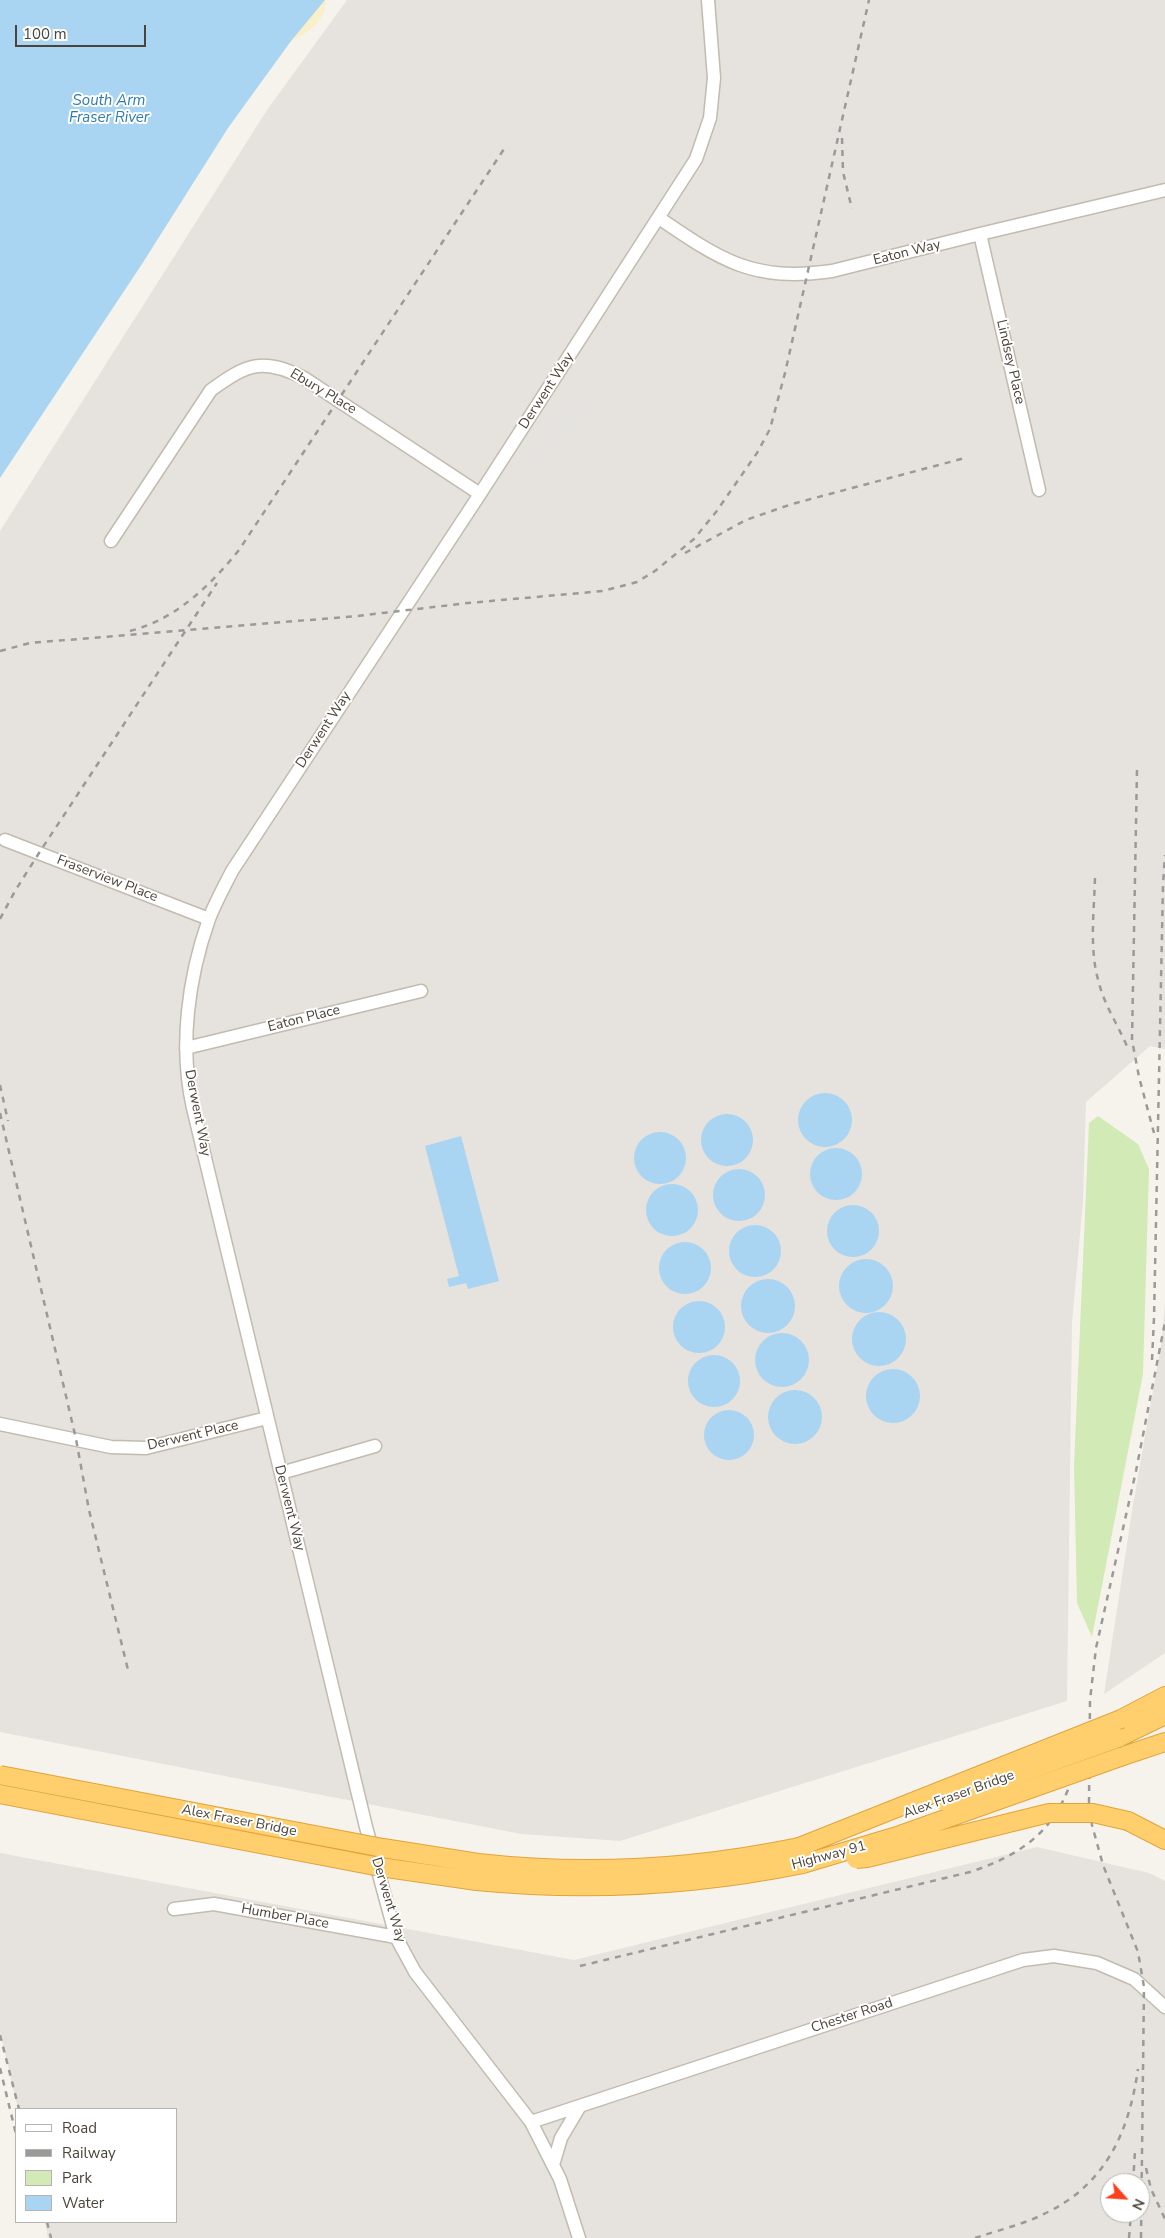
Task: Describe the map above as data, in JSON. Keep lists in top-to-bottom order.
{
  "streets": {
    "highway": ["Alex Fraser Bridge", "Highway 91"],
    "street": [
      "Eaton Way",
      "Lindsey Place",
      "Derwent Way",
      "Ebury Place",
      "Fraserview Place",
      "Eaton Place",
      "Derwent Place",
      "Humber Place",
      "Chester Road"
    ]
  },
  "crossings": [
    ["Eaton Way", "Lindsey Place"],
    ["Eaton Way", "Derwent Way"],
    ["Derwent Way", "Ebury Place"],
    ["Derwent Way", "Fraserview Place"],
    ["Derwent Way", "Eaton Place"],
    ["Derwent Way", "Derwent Place"],
    ["Derwent Way", "Humber Place"],
    ["Derwent Way", "Chester Road"],
    ["Alex Fraser Bridge", "Highway 91"]
  ],
  "water": ["South Arm Fraser River"],
  "legend": [
    "Road",
    "Railway",
    "Park",
    "Water"
  ],
  "scale_bar": "100 m",
  "north": "bottom right"
}
